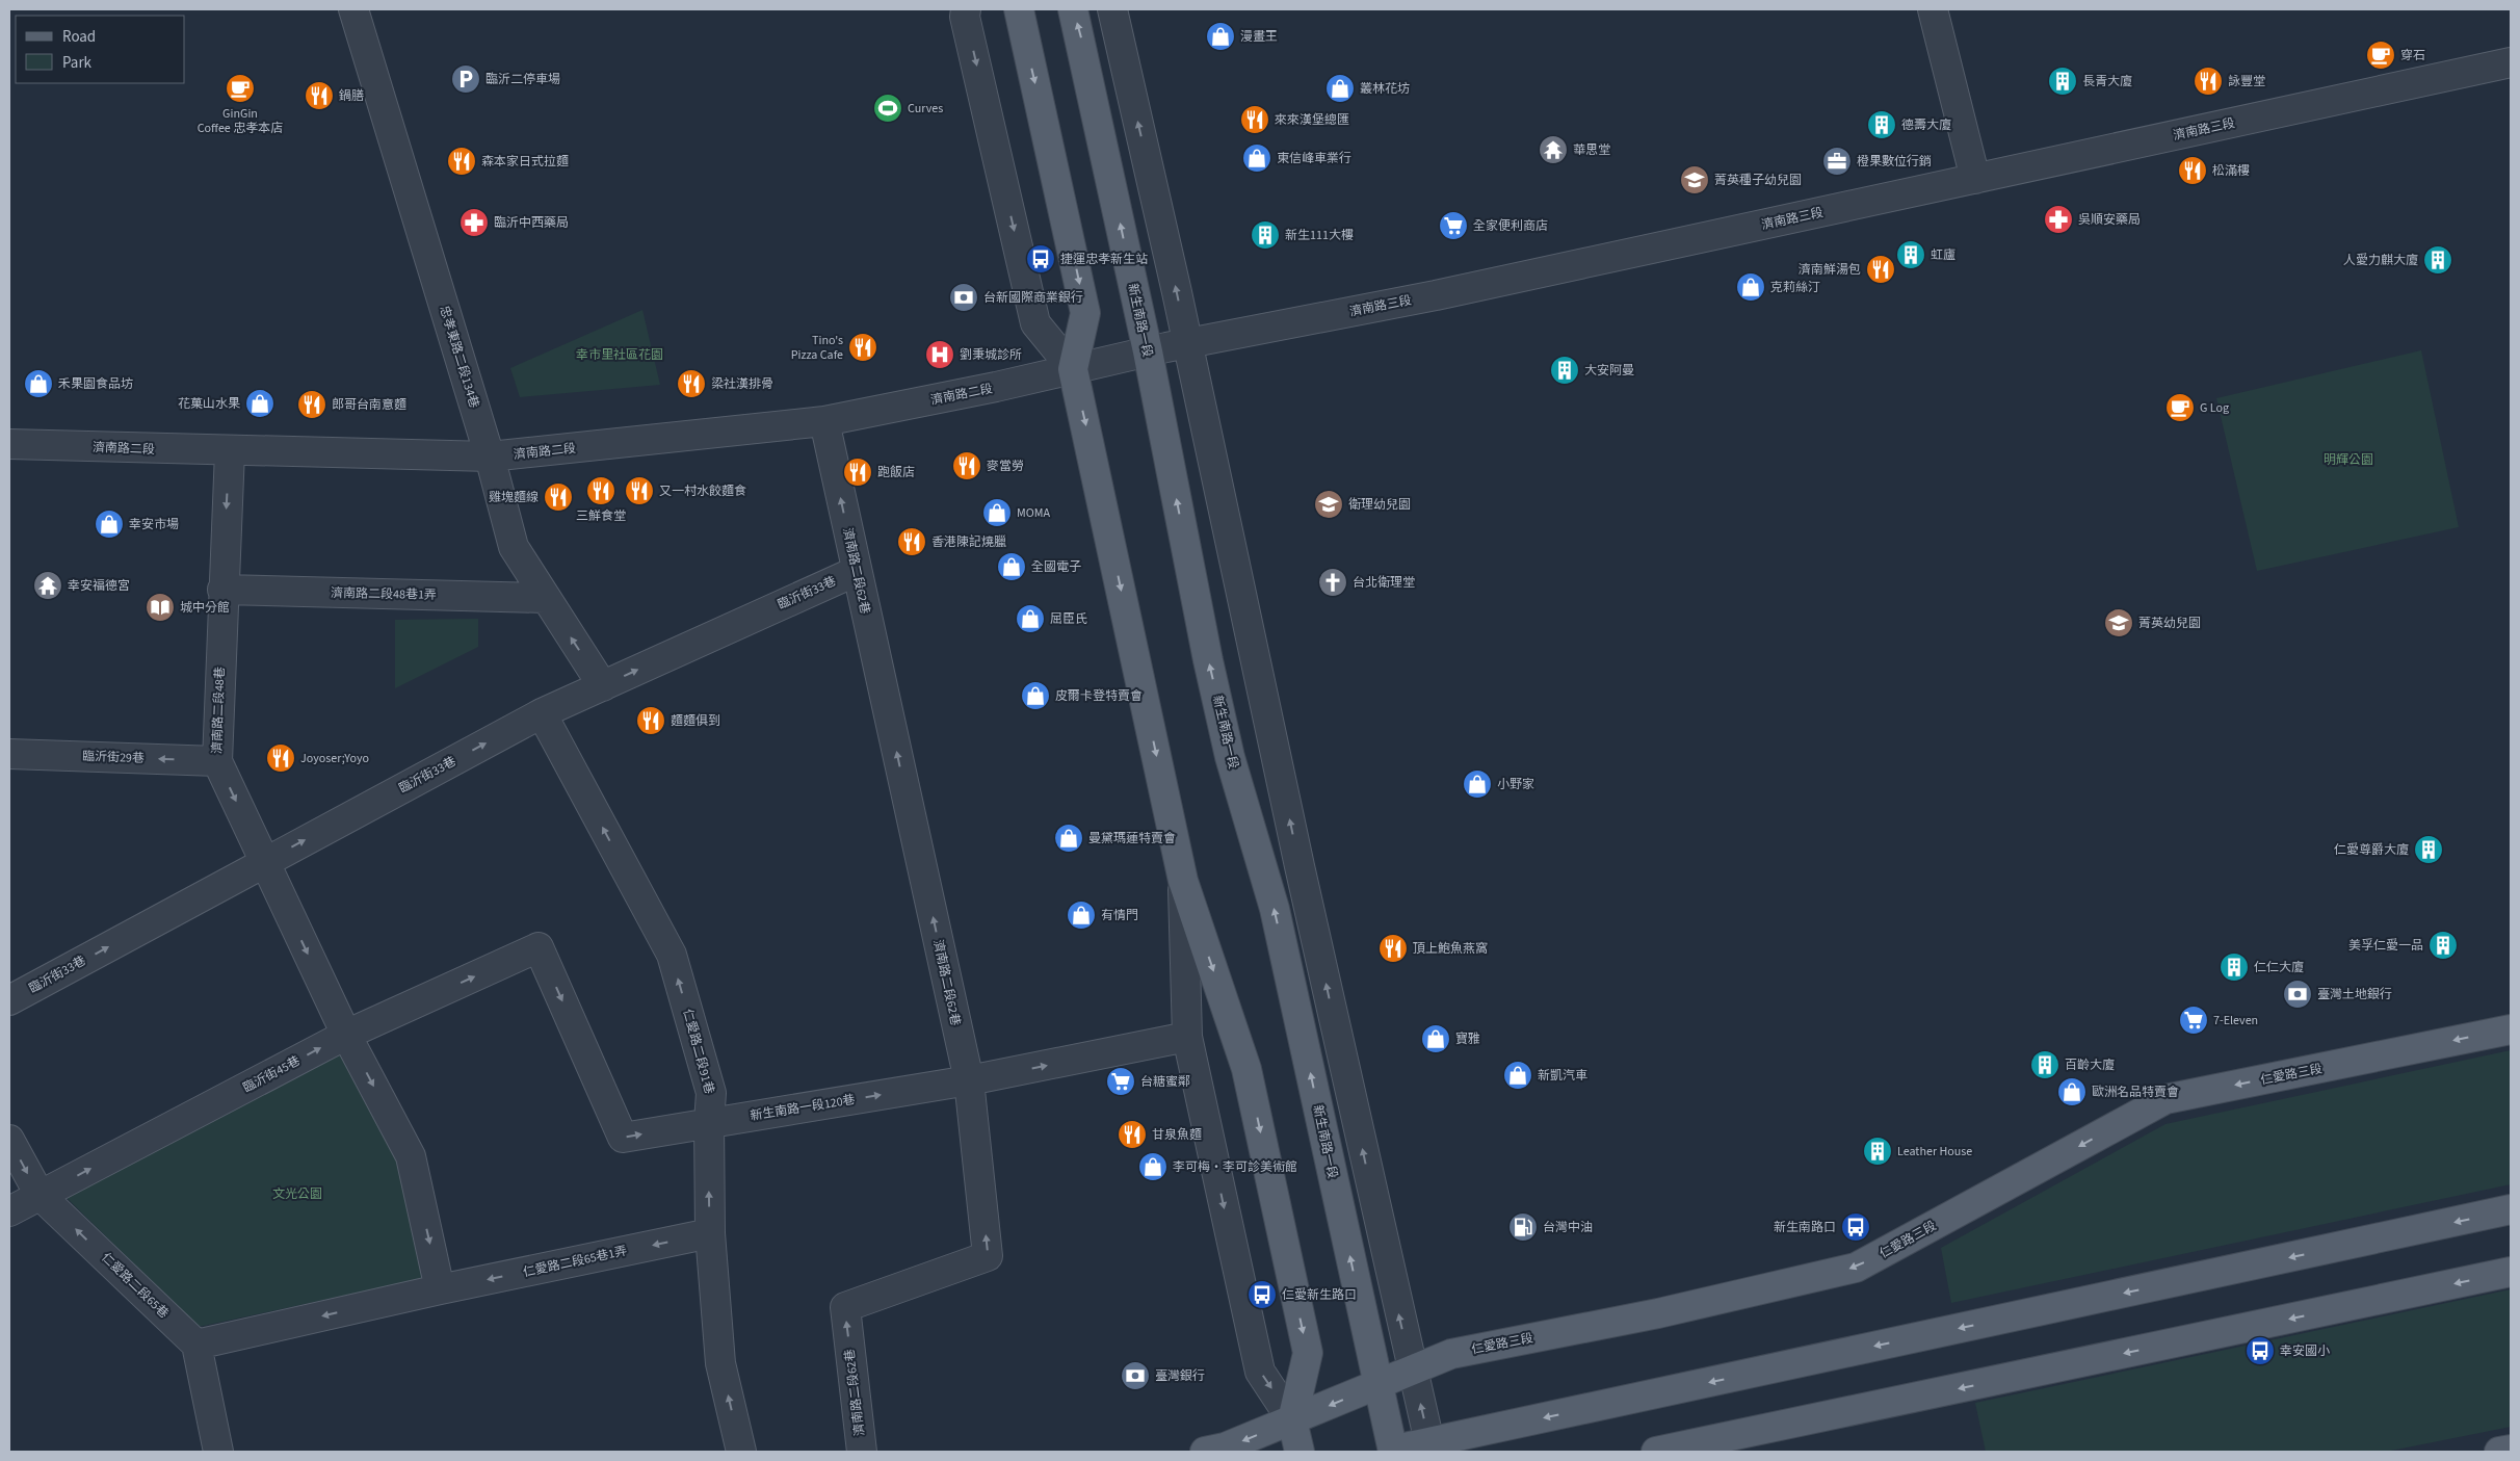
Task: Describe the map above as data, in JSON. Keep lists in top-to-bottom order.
{
  "streets": {
    "main road": ["新生南路一段", "仁愛路三段"],
    "street": [
      "濟南路三段",
      "忠孝東路二段134巷",
      "濟南路二段",
      "濟南路二段62巷",
      "臨沂街33巷",
      "濟南路二段48巷1弄",
      "濟南路二段48巷",
      "臨沂街29巷",
      "仁愛路二段91巷",
      "臨沂街45巷",
      "新生南路一段120巷",
      "仁愛路二段65巷1弄",
      "仁愛路二段65巷"
    ]
  },
  "crossings": [
    ["濟南路三段", "新生南路一段"],
    ["濟南路三段", "濟南路二段"],
    ["新生南路一段", "仁愛路三段"],
    ["忠孝東路二段134巷", "濟南路二段"],
    ["忠孝東路二段134巷", "臨沂街33巷"],
    ["忠孝東路二段134巷", "濟南路二段48巷1弄"],
    ["濟南路二段", "濟南路二段62巷"],
    ["濟南路二段", "濟南路二段48巷"],
    ["濟南路二段62巷", "臨沂街33巷"],
    ["濟南路二段62巷", "新生南路一段120巷"],
    ["臨沂街33巷", "濟南路二段48巷"],
    ["臨沂街33巷", "仁愛路二段91巷"],
    ["濟南路二段48巷1弄", "濟南路二段48巷"],
    ["濟南路二段48巷", "臨沂街29巷"],
    ["濟南路二段48巷", "臨沂街45巷"],
    ["仁愛路二段91巷", "新生南路一段120巷"],
    ["仁愛路二段91巷", "仁愛路二段65巷1弄"],
    ["臨沂街45巷", "新生南路一段120巷"],
    ["臨沂街45巷", "仁愛路二段65巷"],
    ["仁愛路二段65巷1弄", "仁愛路二段65巷"]
  ],
  "one_way": [
    "臨沂街33巷",
    "濟南路二段48巷",
    "臨沂街29巷",
    "仁愛路二段91巷",
    "臨沂街45巷",
    "新生南路一段120巷",
    "仁愛路二段65巷1弄"
  ],
  "parks": ["幸市里社區花園", "明輝公園", "文光公園"],
  "places": {
    "shop": [
      "漫畫王",
      "叢林花坊",
      "東信峰車業行",
      "克莉絲汀",
      "禾果園食品坊",
      "花菓山水果",
      "MOMA",
      "幸安市場",
      "全國電子",
      "屈臣氏",
      "皮爾卡登特賣會",
      "小野家",
      "曼黛瑪蓮特賣會",
      "有情門",
      "寶雅",
      "新凱汽車",
      "歐洲名品特賣會",
      "李可梅‧李可診美術館"
    ],
    "cafe": ["穿石", "GinGin Coffee 忠孝本店", "G Log"],
    "parking": ["臨沂二停車場"],
    "building": [
      "長青大廈",
      "德壽大廈",
      "新生111大樓",
      "虹廬",
      "人愛力麒大廈",
      "大安阿曼",
      "仁愛尊爵大廈",
      "美孚仁愛一品",
      "仁仁大廈",
      "百齡大廈",
      "Leather House"
    ],
    "restaurant": [
      "詠豐堂",
      "鍋膳",
      "來來漢堡總匯",
      "森本家日式拉麵",
      "松滿樓",
      "濟南鮮湯包",
      "Tino's Pizza Cafe",
      "梁社漢排骨",
      "郎哥台南意麵",
      "麥當勞",
      "跑飯店",
      "三鮮食堂",
      "又一村水餃麵食",
      "雞塊麵線",
      "香港陳記燒臘",
      "麵麵俱到",
      "Joyoser;Yoyo",
      "頂上鮑魚燕窩",
      "甘泉魚麵"
    ],
    "sports": ["Curves"],
    "temple": ["華思堂", "幸安福德宮"],
    "office": ["橙果數位行銷"],
    "school or university": ["菁英種子幼兒園", "衛理幼兒園", "菁英幼兒園"],
    "pharmacy": ["吳順安藥局", "臨沂中西藥局"],
    "supermarket": ["全家便利商店", "7-Eleven", "台糖蜜鄰"],
    "bus stop": [
      "捷運忠孝新生站",
      "新生南路口",
      "仁愛新生路口",
      "幸安國小"
    ],
    "bank": ["台新國際商業銀行", "臺灣土地銀行", "臺灣銀行"],
    "hospital": ["劉秉城診所"],
    "church": ["台北衛理堂"],
    "library": ["城中分館"],
    "fuel station": ["台灣中油"]
  },
  "legend": ["Road", "Park"]
}
